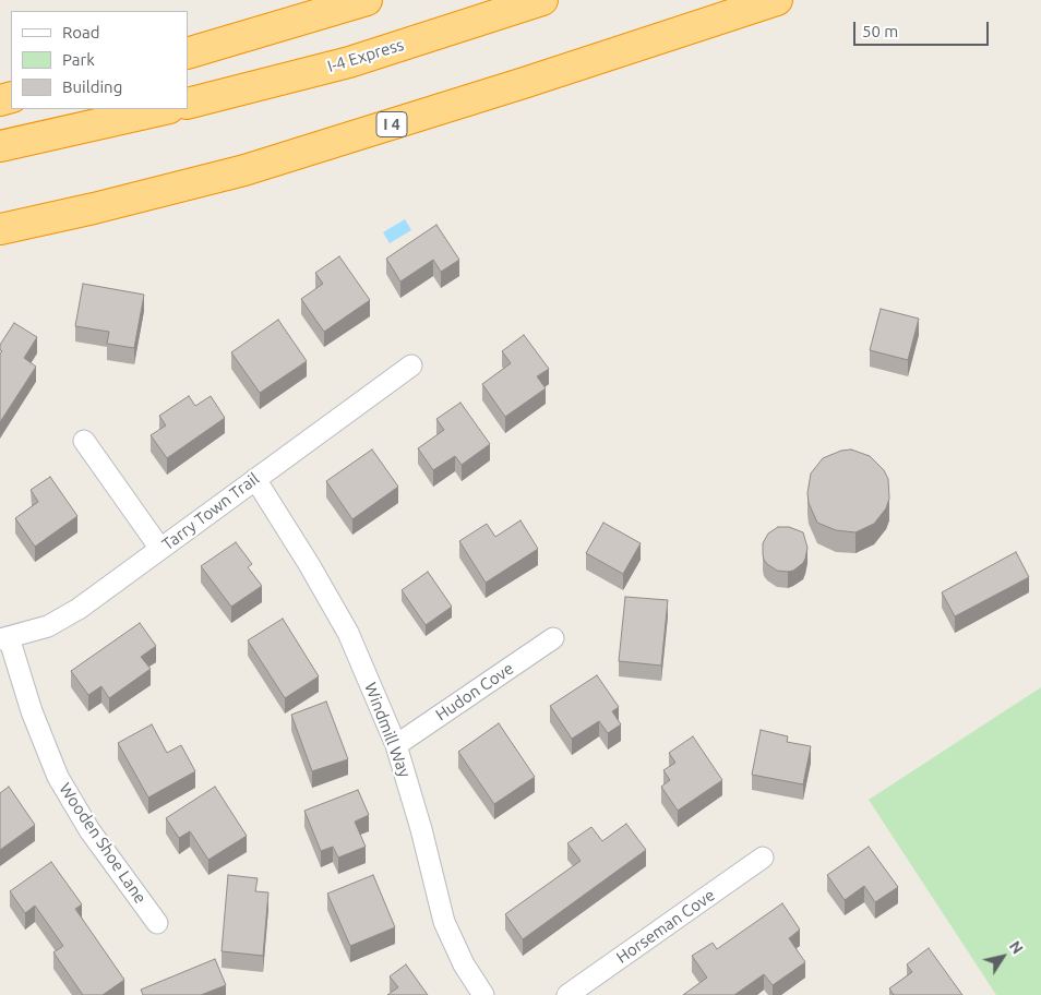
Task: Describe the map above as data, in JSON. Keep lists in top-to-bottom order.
{
  "streets": {
    "highway": ["I-4 Express", "I 4"],
    "street": [
      "Tarry Town Trail",
      "Hudon Cove",
      "Windmill Way",
      "Wooden Shoe Lane",
      "Horseman Cove"
    ]
  },
  "crossings": [
    ["Tarry Town Trail", "Windmill Way"],
    ["Tarry Town Trail", "Wooden Shoe Lane"],
    ["Hudon Cove", "Windmill Way"]
  ],
  "legend": ["Road", "Park", "Building"],
  "scale_bar": "50 m",
  "north": "top right"
}
